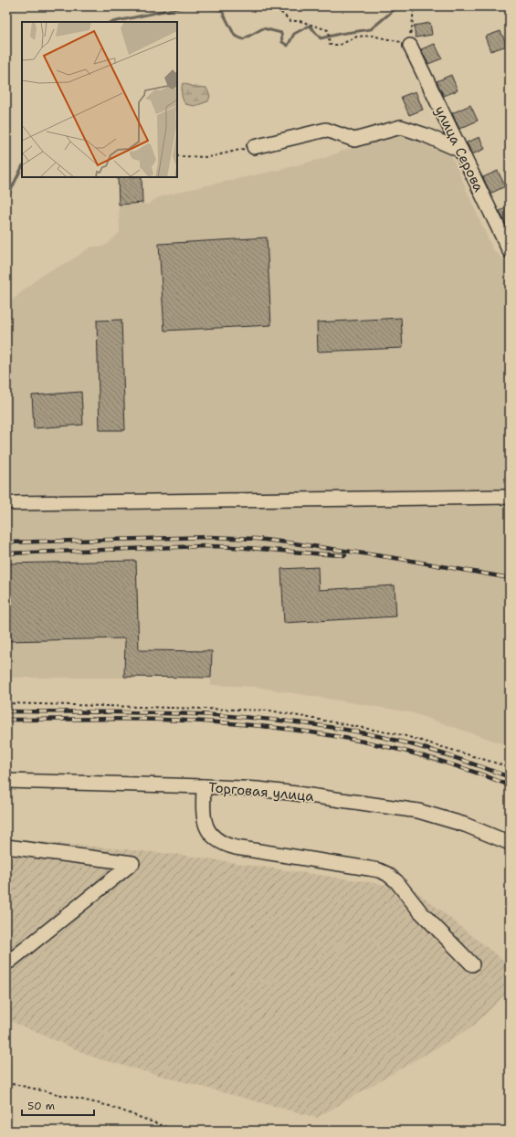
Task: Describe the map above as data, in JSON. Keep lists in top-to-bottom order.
{
  "streets": {
    "street": ["улица Серова", "Торговая улица"]
  },
  "scale_bar": "50 m"
}
